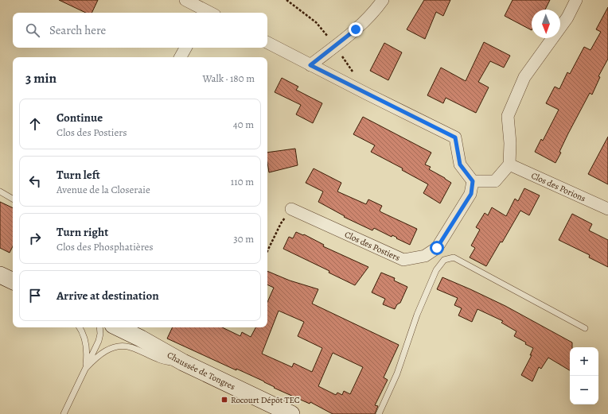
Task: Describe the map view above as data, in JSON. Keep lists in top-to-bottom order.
{
  "streets": {
    "main road": ["Chaussée de Tongres"],
    "street": ["Clos des Porions", "Clos des Postiers"]
  },
  "places": {
    "transit": ["Rocourt Dépôt TEC"]
  },
  "north": "bottom",
  "page": {
    "search": "Search here",
    "heading": ["3 min", "Walk · 180 m"],
    "list": [
      ["Continue", "Clos des Postiers", "40 m"],
      ["Turn left", "Avenue de la Closeraie", "110 m"],
      ["Turn right", "Clos des Phosphatières", "30 m"],
      "Arrive at destination"
    ],
    "map_buttons": ["+", "−"]
  }
}
